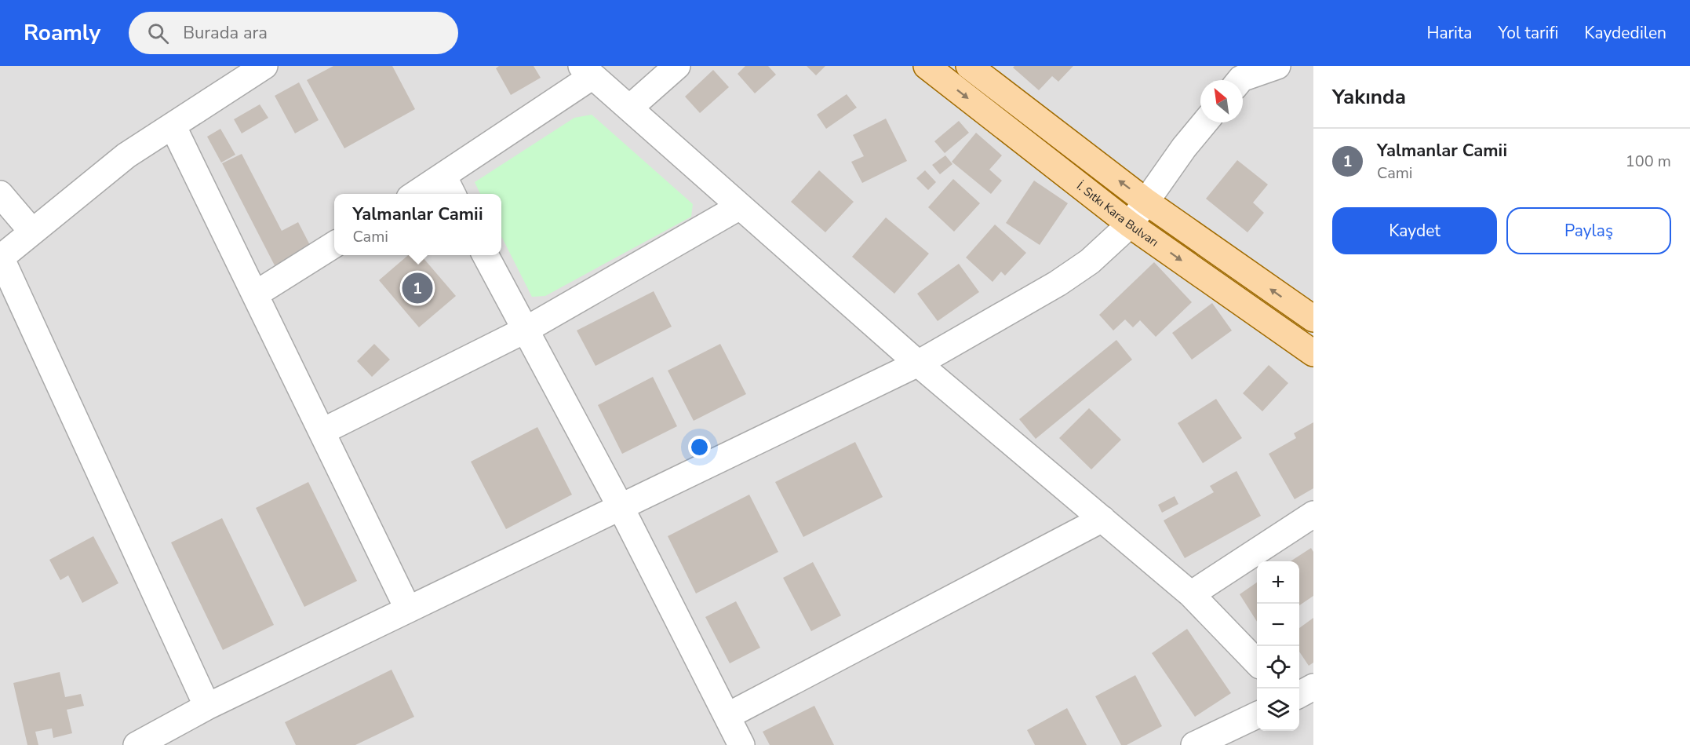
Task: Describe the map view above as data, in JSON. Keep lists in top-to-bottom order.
{
  "streets": {
    "main road": ["İ. Sıtkı Kara Bulvarı"]
  },
  "north": "top left",
  "page": {
    "header": "Roamly",
    "search": "Burada ara",
    "nav": ["Harita", "Yol tarifi", "Kaydedilen"],
    "heading": "Yakında",
    "list": [
      {
        "mark": "1",
        "name": "Yalmanlar Camii",
        "note": "Cami",
        "value": "100 m"
      }
    ],
    "buttons": ["Kaydet", "Paylaş"],
    "popup": ["Yalmanlar Camii", "Cami"],
    "pins": "1",
    "map_buttons": ["+", "−"]
  }
}
